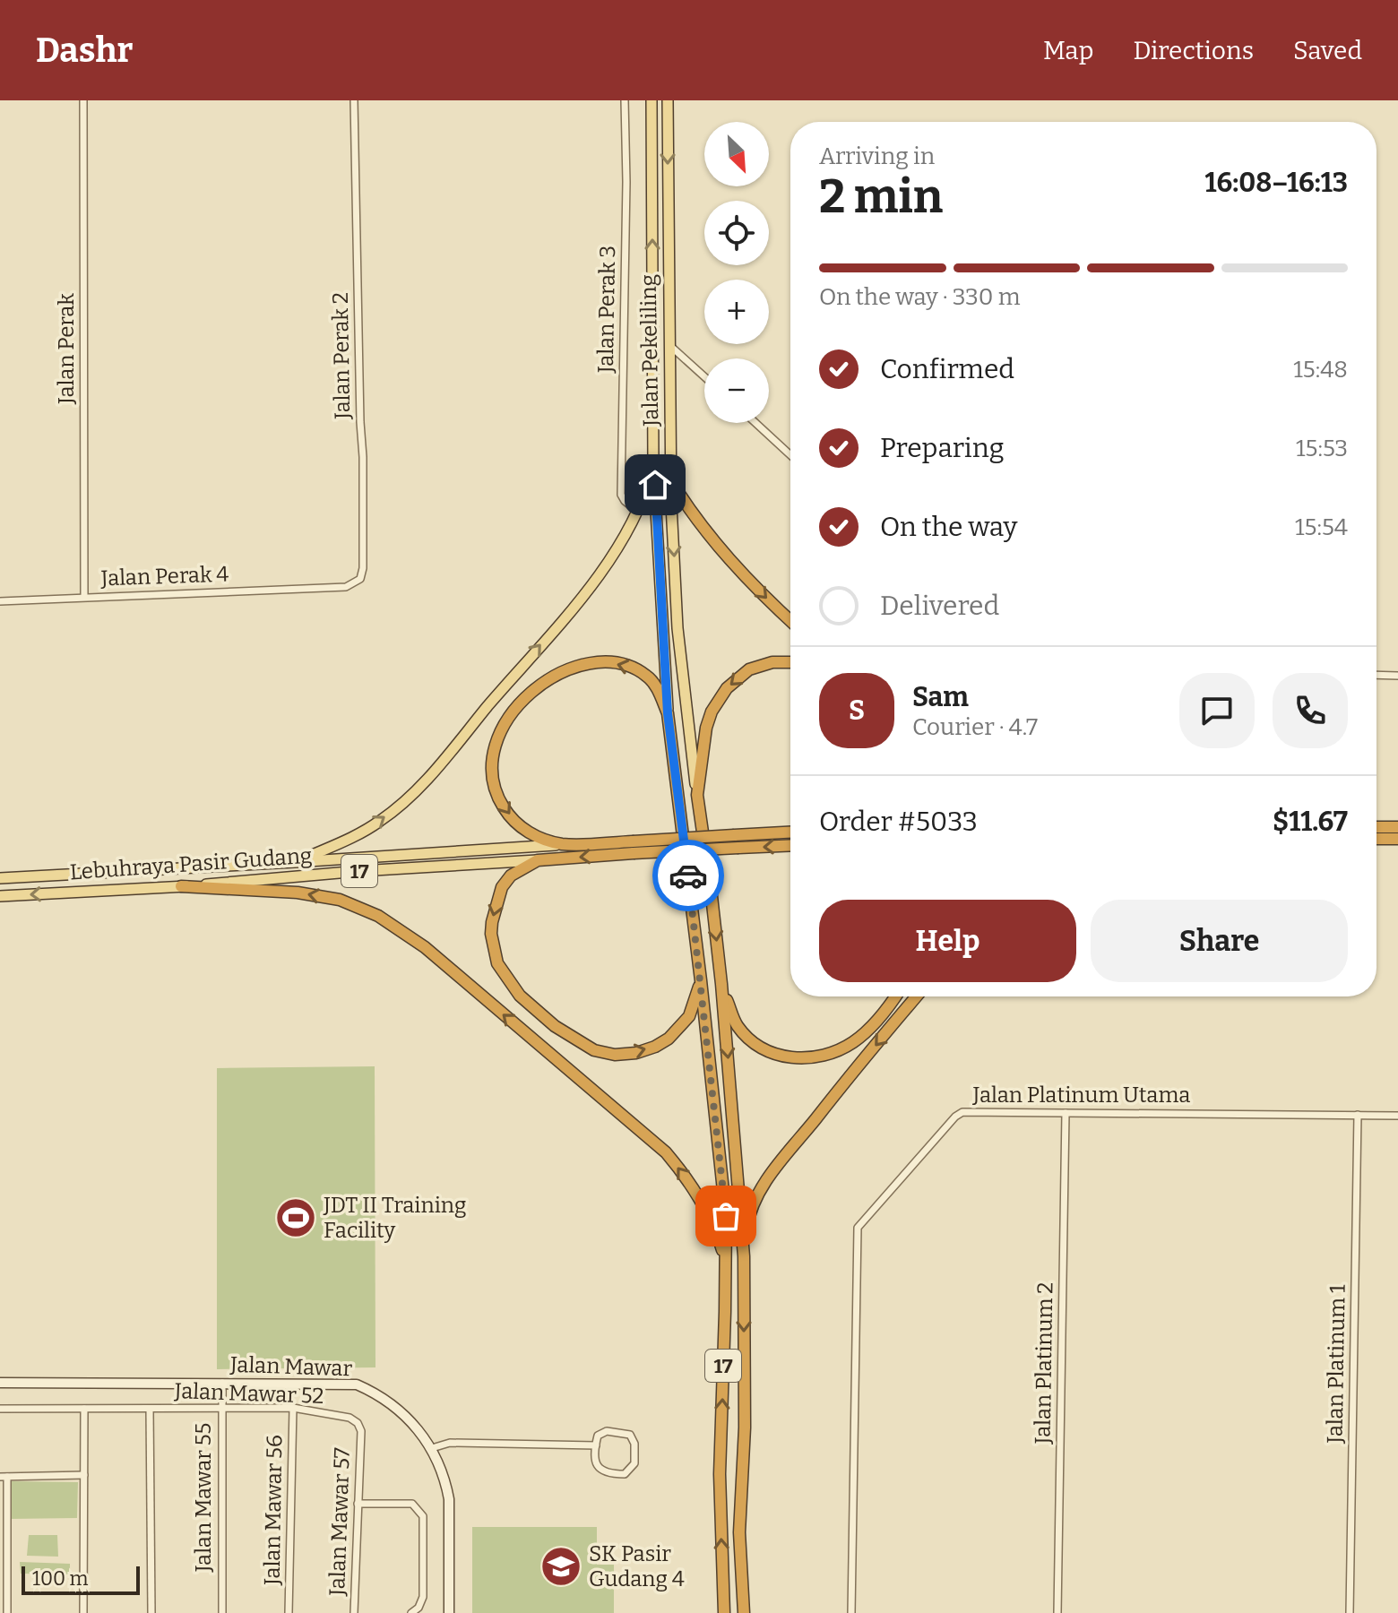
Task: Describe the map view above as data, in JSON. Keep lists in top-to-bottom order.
{
  "streets": {
    "highway": ["Jalan Pekeliling", "Lebuhraya Pasir Gudang", "17"],
    "street": [
      "Jalan Perak 3",
      "Jalan Perak",
      "Jalan Perak 2",
      "Jalan Perak 4",
      "Jalan Platinum Utama",
      "Jalan Platinum 2",
      "Jalan Platinum 1",
      "Jalan Mawar",
      "Jalan Mawar 52",
      "Jalan Mawar 55",
      "Jalan Mawar 56",
      "Jalan Mawar 57"
    ]
  },
  "crossings": [
    ["Jalan Perak", "Jalan Perak 4"],
    ["Jalan Pekeliling", "17"],
    ["Jalan Perak 2", "Jalan Perak 4"],
    ["Jalan Platinum Utama", "Jalan Platinum 2"],
    ["Jalan Platinum Utama", "Jalan Platinum 1"],
    ["Jalan Mawar", "Jalan Mawar 55"],
    ["Jalan Mawar 52", "Jalan Mawar 55"],
    ["Jalan Mawar 52", "Jalan Mawar 56"],
    ["Jalan Mawar 52", "Jalan Mawar 57"]
  ],
  "places": {
    "sports": ["JDT II Training Facility"],
    "school or university": ["SK Pasir Gudang 4"]
  },
  "scale_bar": "100 m",
  "north": "bottom right",
  "page": {
    "header": "Dashr",
    "nav": ["Map", "Directions", "Saved"],
    "map_buttons": ["+", "−"],
    "heading": ["2 min", "Arriving in", "16:08–16:13"],
    "panel": [
      "Sam",
      "Courier · 4.7",
      "Order #5033",
      "$11.67"
    ],
    "bar": "On the way · 330 m",
    "list": [
      ["Confirmed", "15:48"],
      ["Preparing", "15:53"],
      ["On the way", "15:54"],
      "Delivered"
    ],
    "round": "S",
    "buttons": ["Help", "Share"],
    "scale": "100 m"
  }
}
